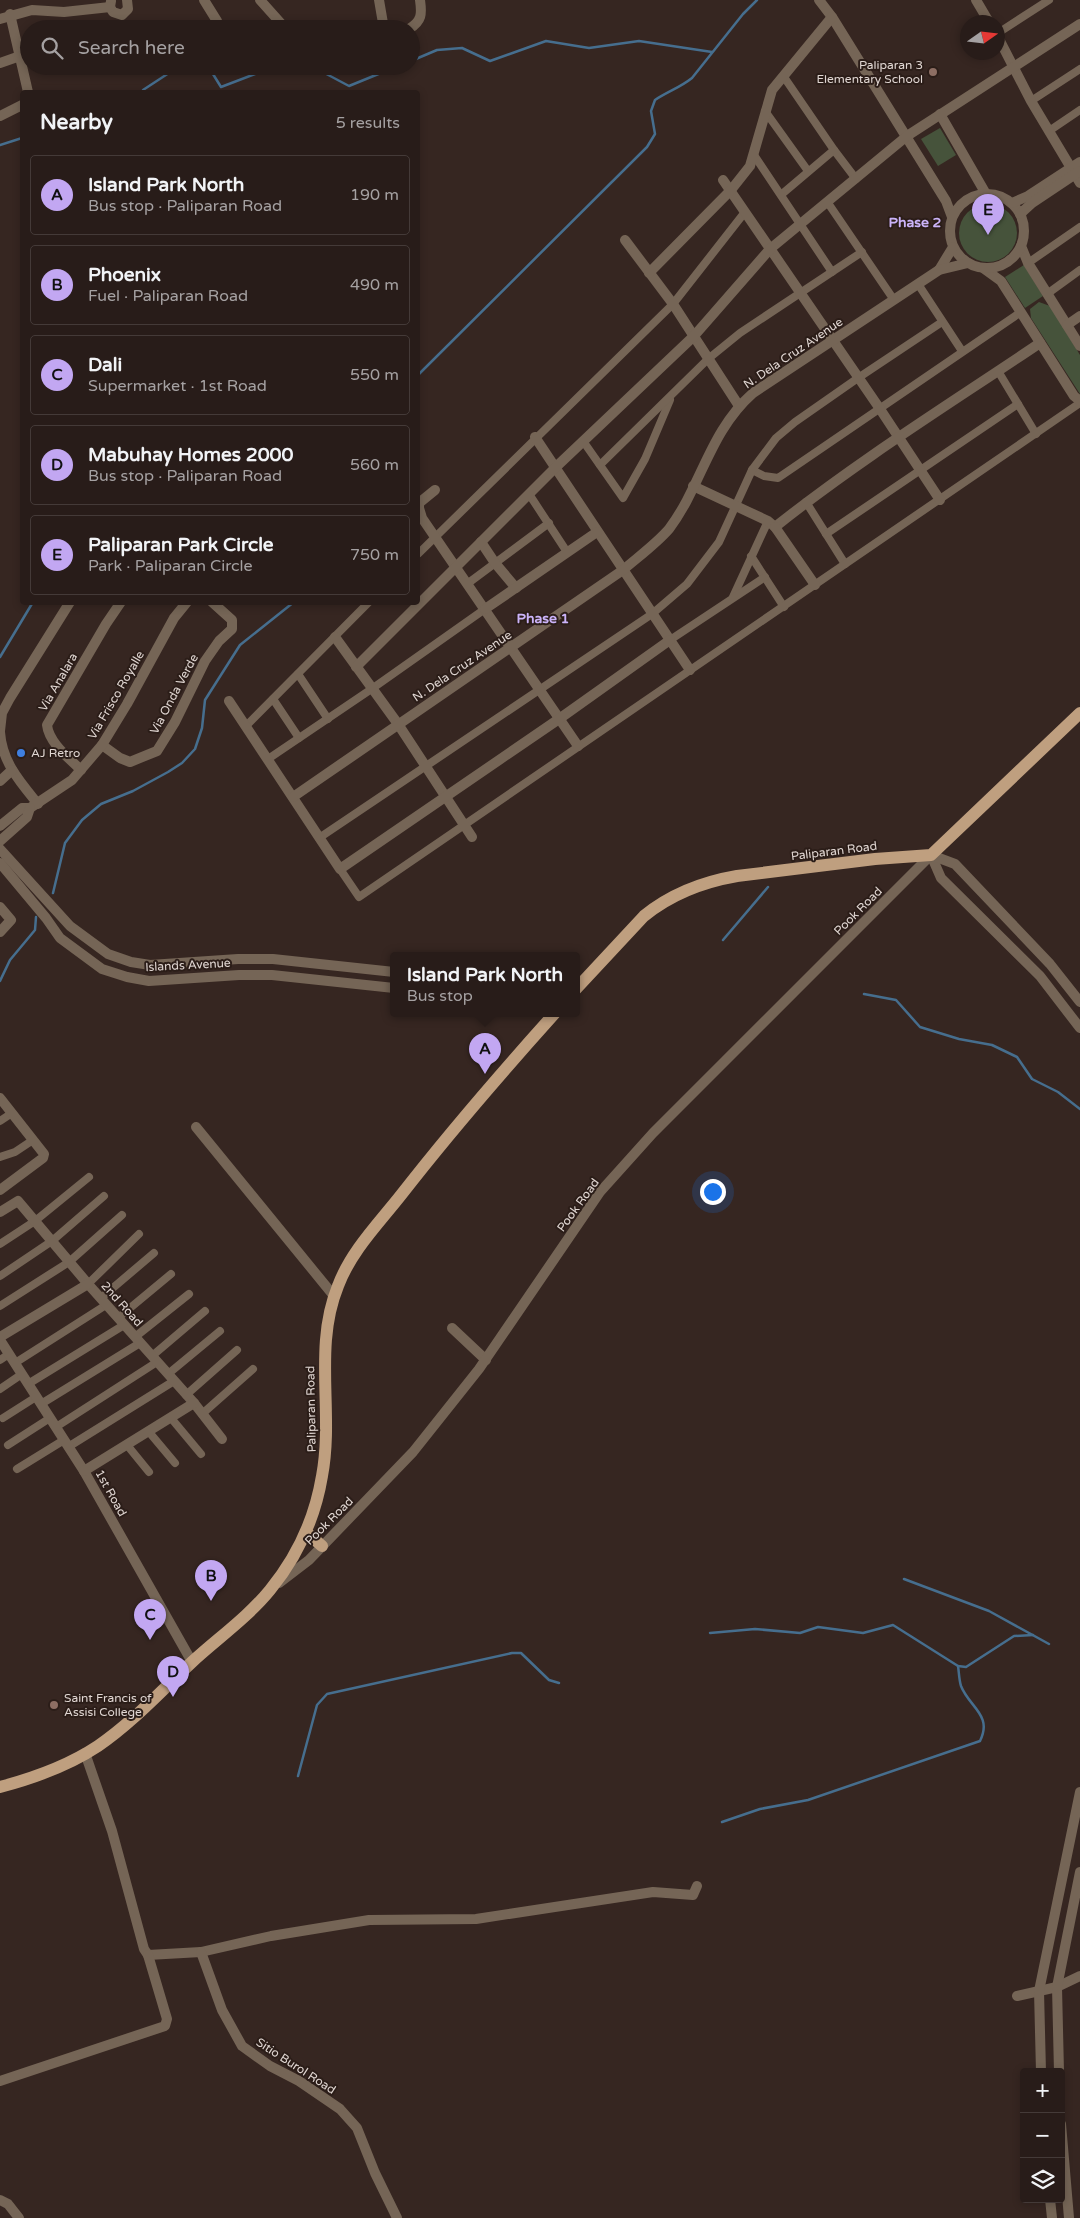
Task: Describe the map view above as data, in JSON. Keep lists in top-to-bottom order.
{
  "streets": {
    "main road": ["Paliparan Road"],
    "street": [
      "N. Dela Cruz Avenue",
      "Via Analara",
      "Via Onda Verde",
      "Via Frisco Royalle",
      "Pook Road",
      "Islands Avenue",
      "2nd Road",
      "1st Road",
      "Sitio Burol Road"
    ]
  },
  "crossings": [
    ["Via Analara", "Via Frisco Royalle"],
    ["Via Onda Verde", "Via Frisco Royalle"],
    ["Paliparan Road", "Pook Road"],
    ["Paliparan Road", "1st Road"]
  ],
  "districts": ["Phase 2", "Phase 1"],
  "places": ["Paliparan 3 Elementary School", "AJ Retro", "Saint Francis of Assisi College"],
  "north": "right",
  "page": {
    "search": "Search here",
    "heading": ["Nearby", "5 results"],
    "list": [
      {
        "mark": "A",
        "name": "Island Park North",
        "note": "Bus stop · Paliparan Road",
        "value": "190 m"
      },
      {
        "mark": "B",
        "name": "Phoenix",
        "note": "Fuel · Paliparan Road",
        "value": "490 m"
      },
      {
        "mark": "C",
        "name": "Dali",
        "note": "Supermarket · 1st Road",
        "value": "550 m"
      },
      {
        "mark": "D",
        "name": "Mabuhay Homes 2000",
        "note": "Bus stop · Paliparan Road",
        "value": "560 m"
      },
      {
        "mark": "E",
        "name": "Paliparan Park Circle",
        "note": "Park · Paliparan Circle",
        "value": "750 m"
      }
    ],
    "pins": [
      "E",
      "A",
      "B",
      "C",
      "D"
    ],
    "popup": ["Island Park North", "Bus stop"],
    "map_buttons": ["+", "−"]
  }
}
